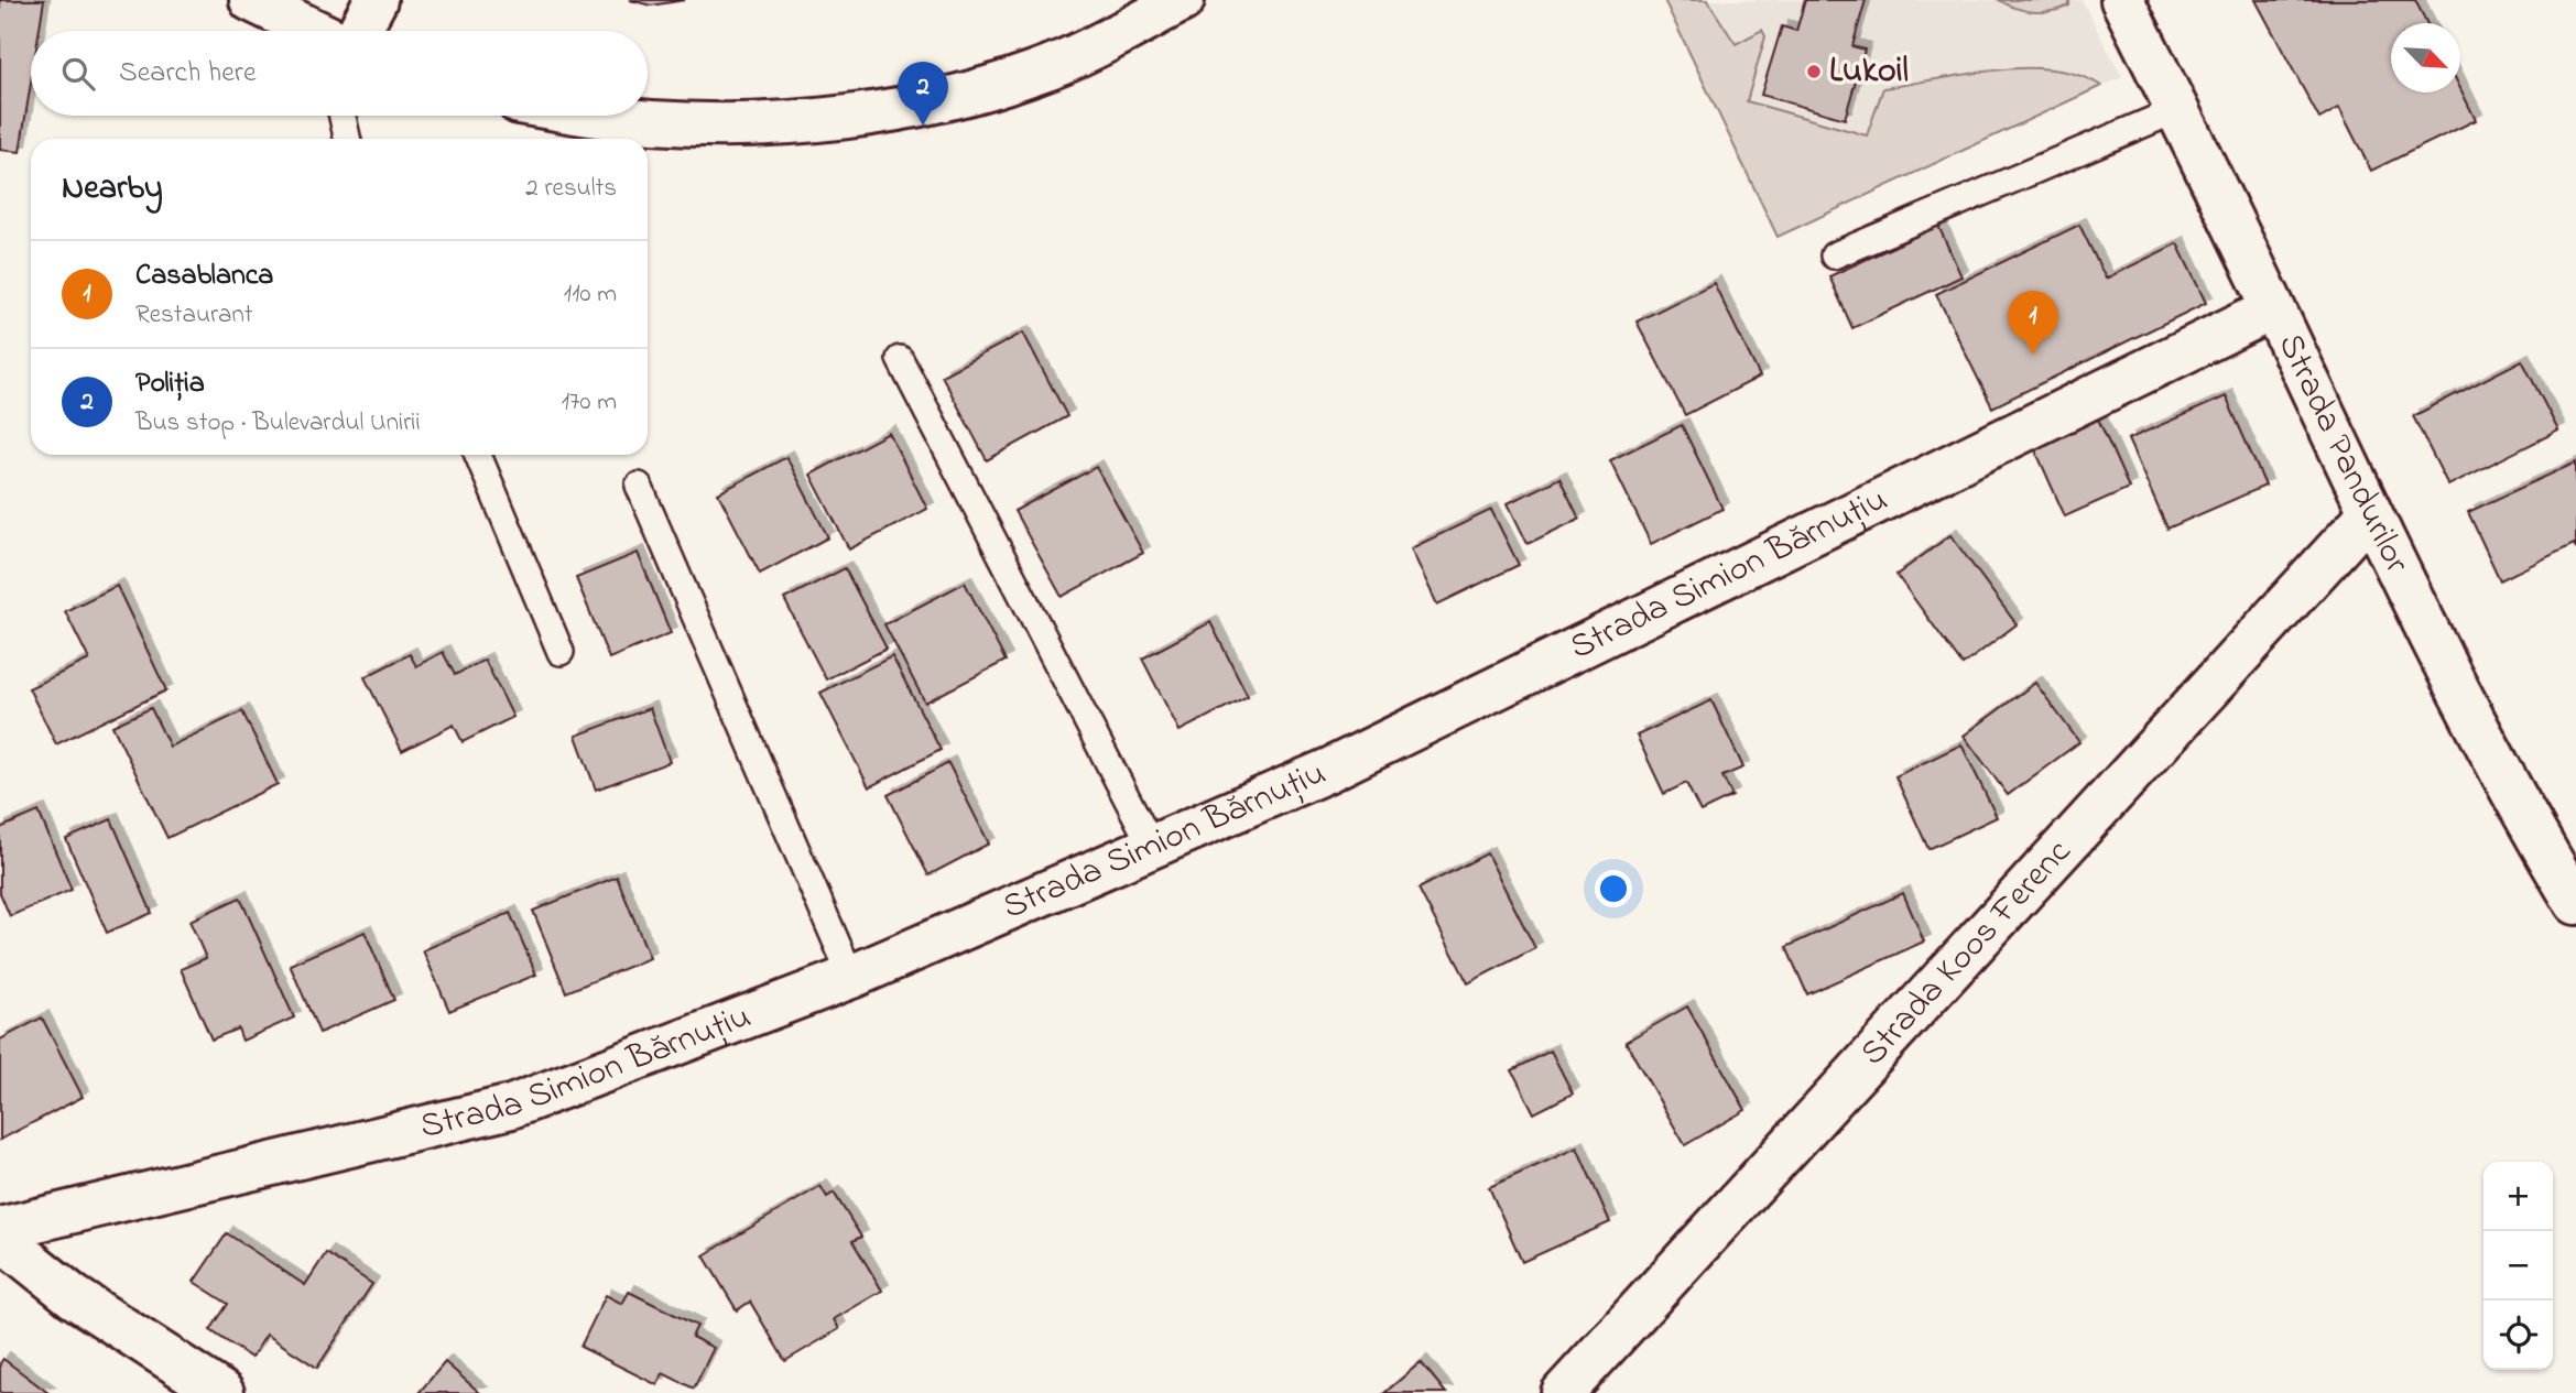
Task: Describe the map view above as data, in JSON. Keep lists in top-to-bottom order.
{
  "streets": {
    "main road": ["Strada Pandurilor", "Strada Simion Bărnuțiu", "Strada Koos Ferenc"]
  },
  "crossings": [
    ["Strada Pandurilor", "Strada Simion Bărnuțiu"],
    ["Strada Pandurilor", "Strada Koos Ferenc"]
  ],
  "places": ["Lukoil"],
  "north": "bottom right",
  "page": {
    "search": "Search here",
    "pins": ["2", "1"],
    "heading": ["Nearby", "2 results"],
    "list": [
      {
        "mark": "1",
        "name": "Casablanca",
        "note": "Restaurant",
        "value": "110 m"
      },
      {
        "mark": "2",
        "name": "Poliția",
        "note": "Bus stop · Bulevardul Unirii",
        "value": "170 m"
      }
    ],
    "map_buttons": ["+", "−"]
  }
}
